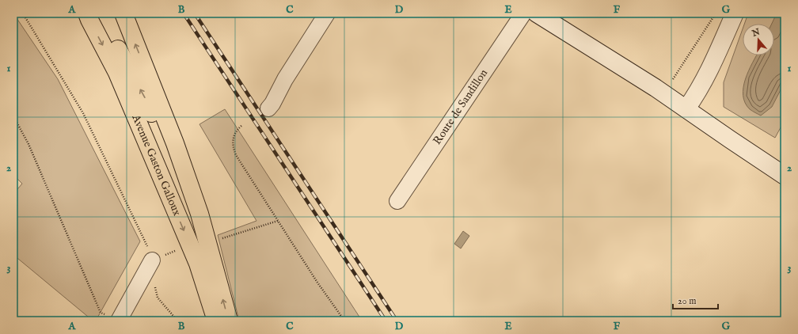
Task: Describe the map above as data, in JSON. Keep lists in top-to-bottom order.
{
  "streets": {
    "main road": ["Avenue Gaston Galloux"],
    "street": ["Route de Sandillon"]
  },
  "scale_bar": "20 m",
  "north": "top",
  "grid": {
    "columns": [
      "A",
      "B",
      "C",
      "D",
      "E",
      "F",
      "G"
    ],
    "rows": ["1", "2", "3"]
  }
}
